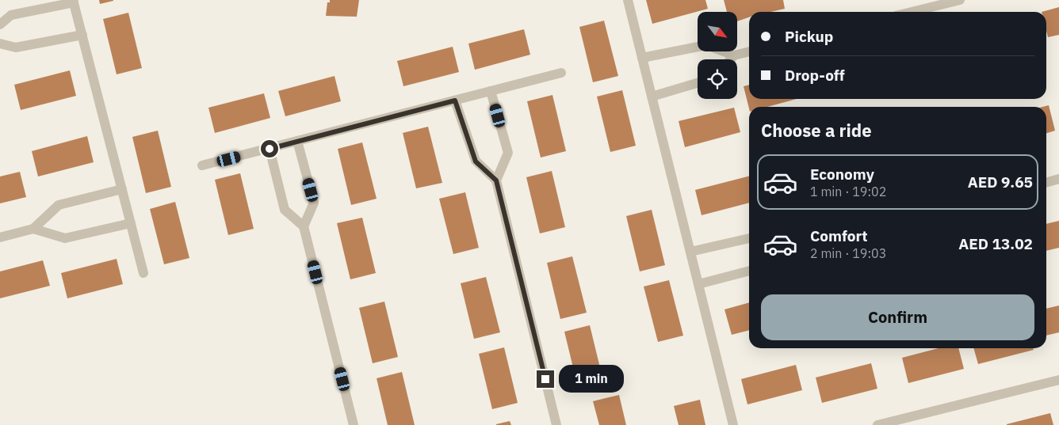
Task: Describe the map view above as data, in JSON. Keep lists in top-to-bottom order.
{
  "north": "bottom right",
  "page": {
    "banner": ["Pickup", "Drop-off"],
    "heading": "Choose a ride",
    "list": [
      {
        "name": "Economy",
        "note": "1 min · 19:02",
        "value": "AED 9.65"
      },
      {
        "name": "Comfort",
        "note": "2 min · 19:03",
        "value": "AED 13.02"
      }
    ],
    "buttons": "Confirm",
    "bubble": "1 min"
  }
}
